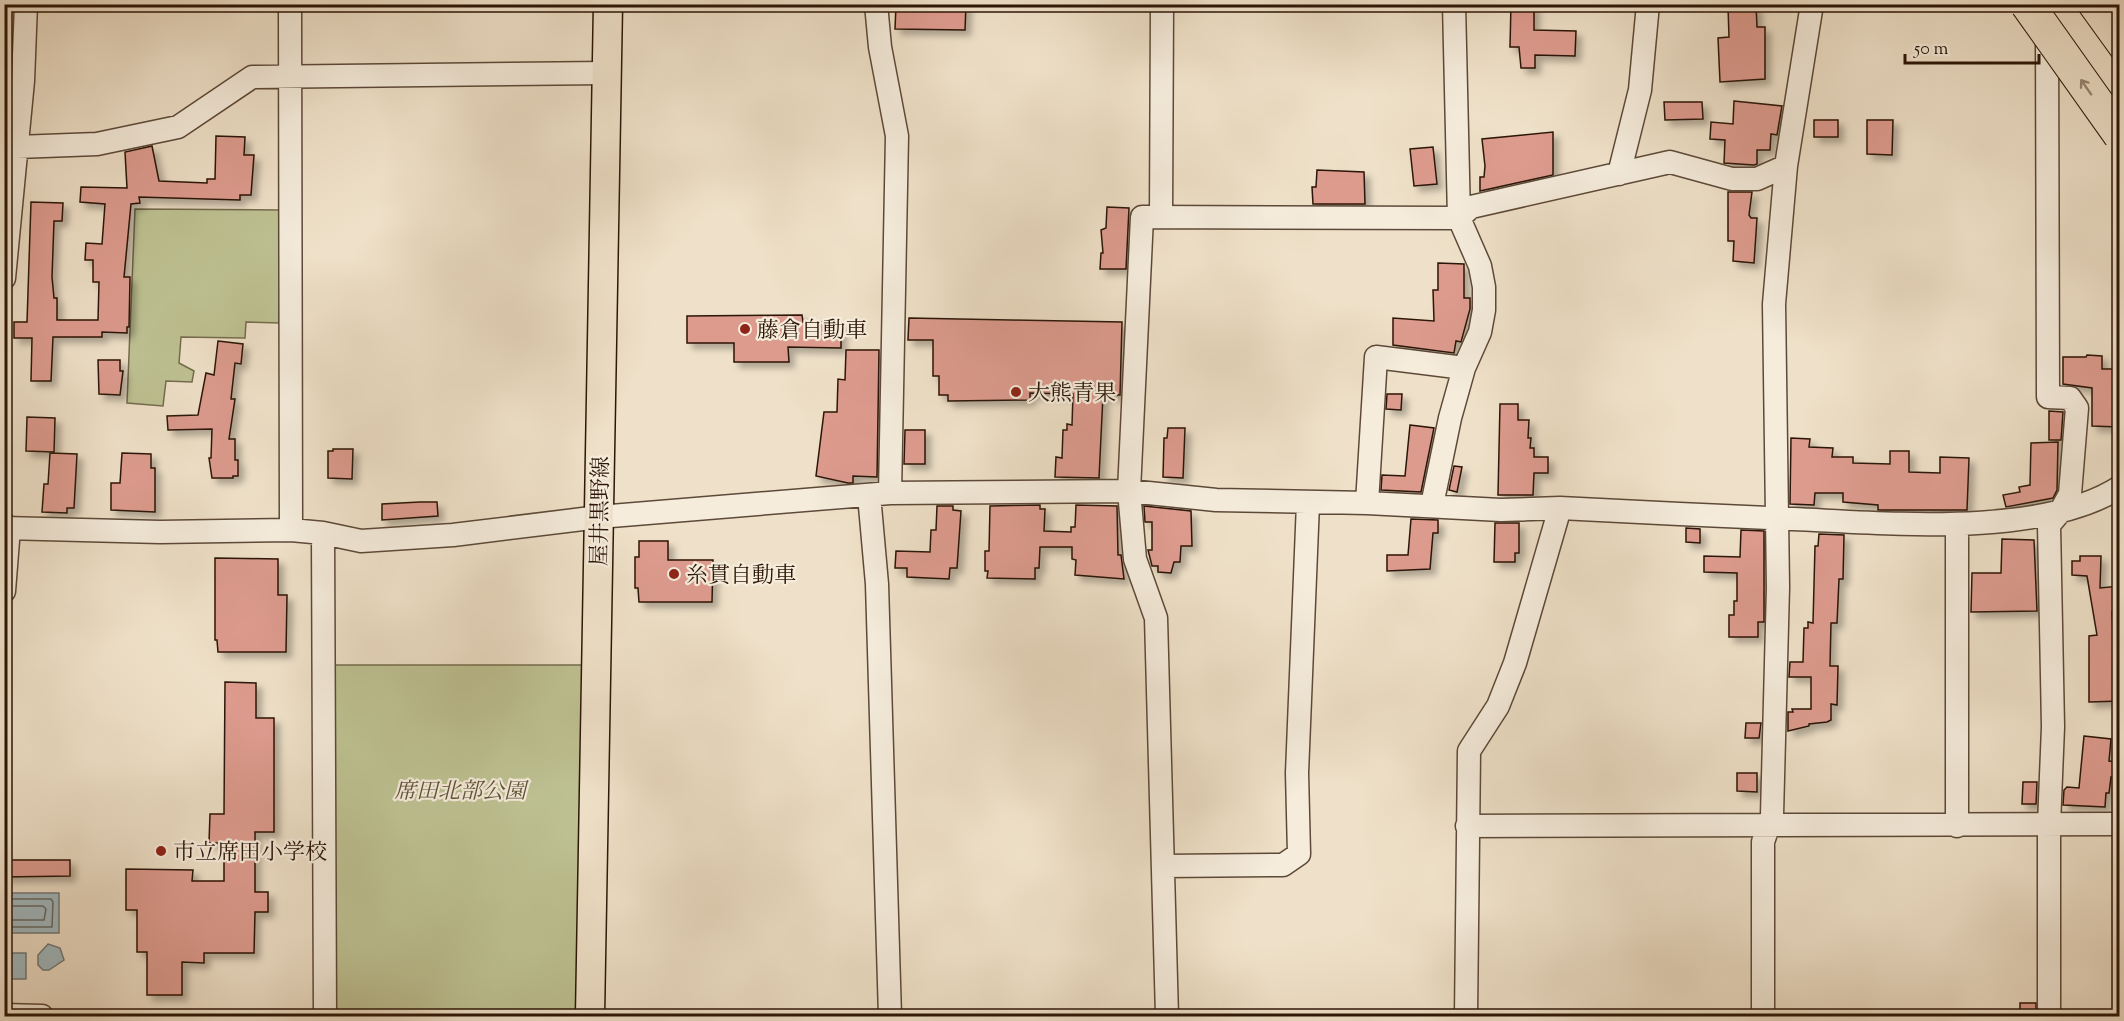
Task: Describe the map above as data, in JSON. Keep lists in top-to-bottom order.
{
  "streets": {
    "main road": ["屋井黒野線"]
  },
  "parks": ["席田北部公園"],
  "places": [
    "藤倉自動車",
    "大熊青果",
    "糸貫自動車",
    "市立席田小学校"
  ],
  "scale_bar": "50 m"
}
